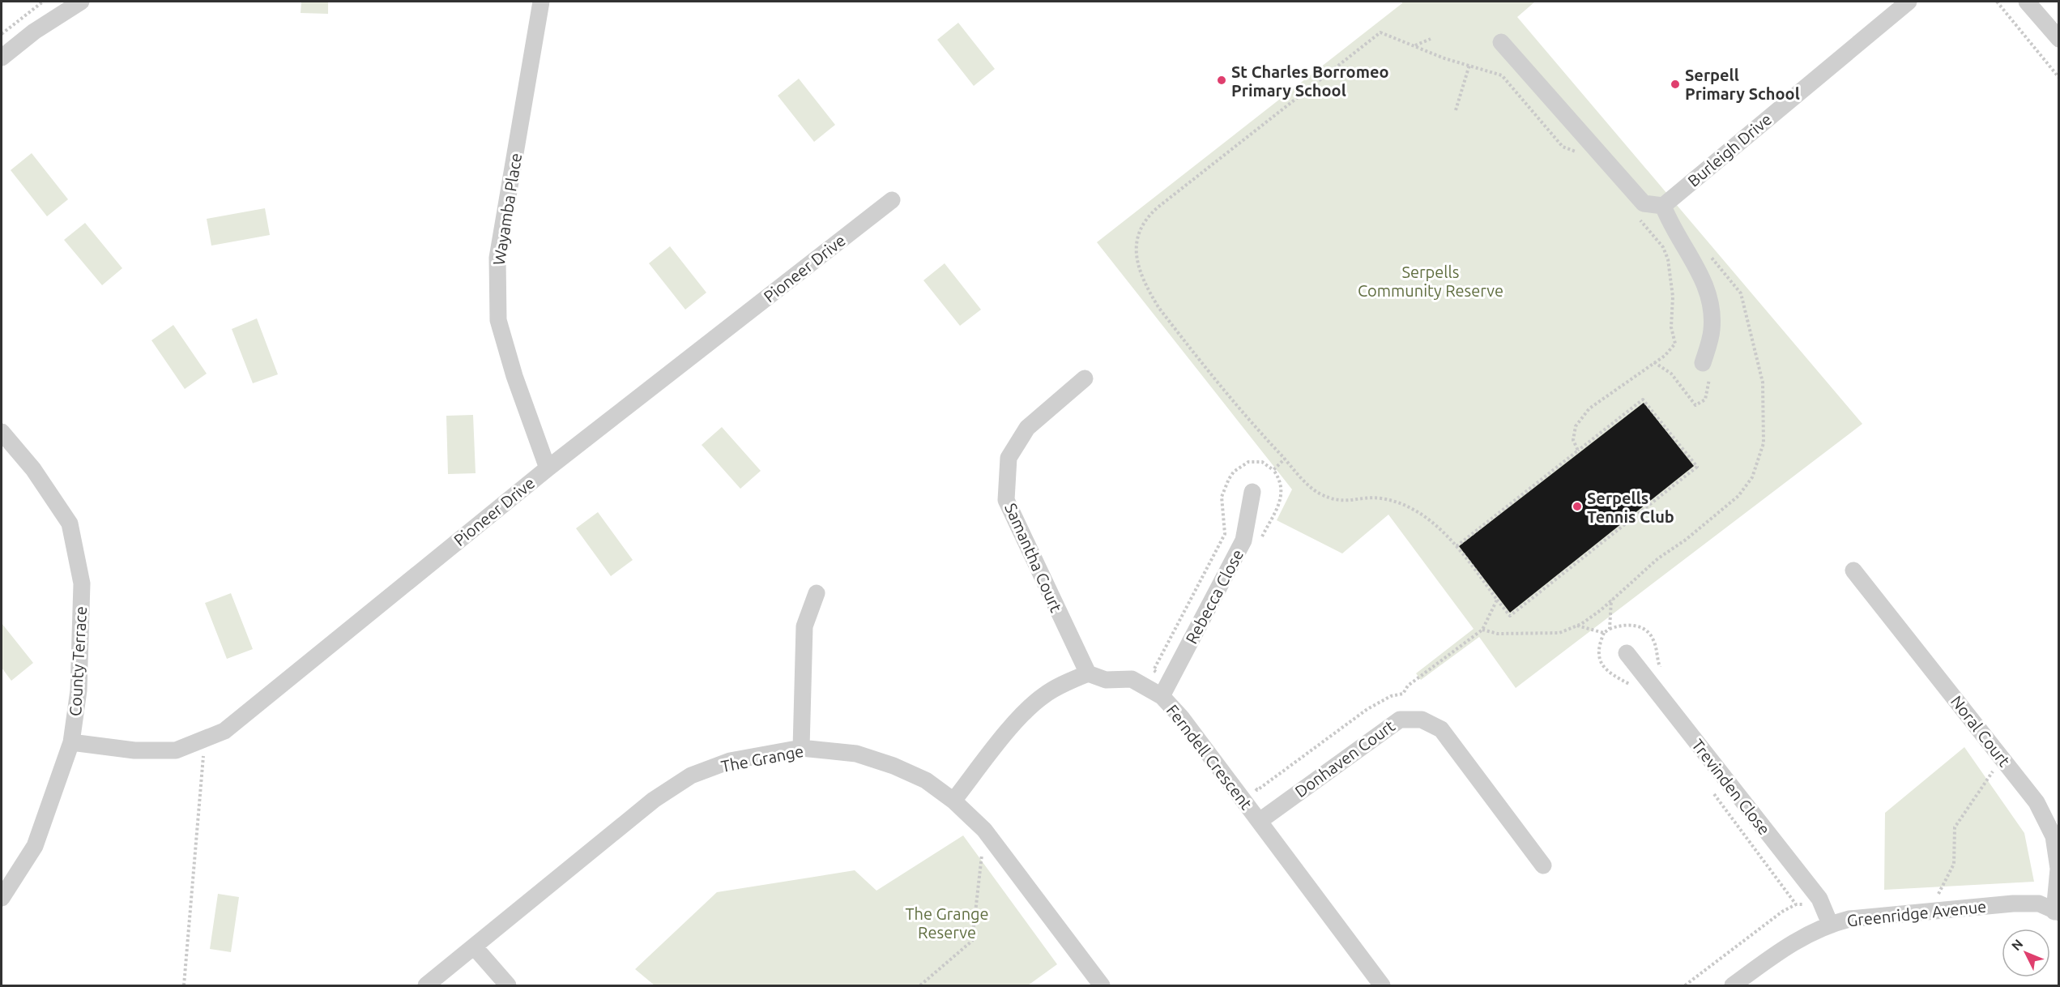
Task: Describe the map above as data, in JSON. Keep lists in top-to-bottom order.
{
  "streets": {
    "street": [
      "Burleigh Drive",
      "Wayamba Place",
      "Pioneer Drive",
      "Samantha Court",
      "Rebecca Close",
      "County Terrace",
      "Noral Court",
      "Ferndell Crescent",
      "The Grange",
      "Donhaven Court",
      "Trevinden Close",
      "Greenridge Avenue"
    ]
  },
  "crossings": [
    ["Wayamba Place", "Pioneer Drive"],
    ["Pioneer Drive", "County Terrace"],
    ["Samantha Court", "Ferndell Crescent"],
    ["Rebecca Close", "Ferndell Crescent"],
    ["Noral Court", "Greenridge Avenue"],
    ["Ferndell Crescent", "Donhaven Court"],
    ["Trevinden Close", "Greenridge Avenue"]
  ],
  "parks": ["Serpells Community Reserve", "The Grange Reserve"],
  "places": ["St Charles Borromeo Primary School", "Serpell Primary School", "Serpells Tennis Club"],
  "north": "top left"
}
